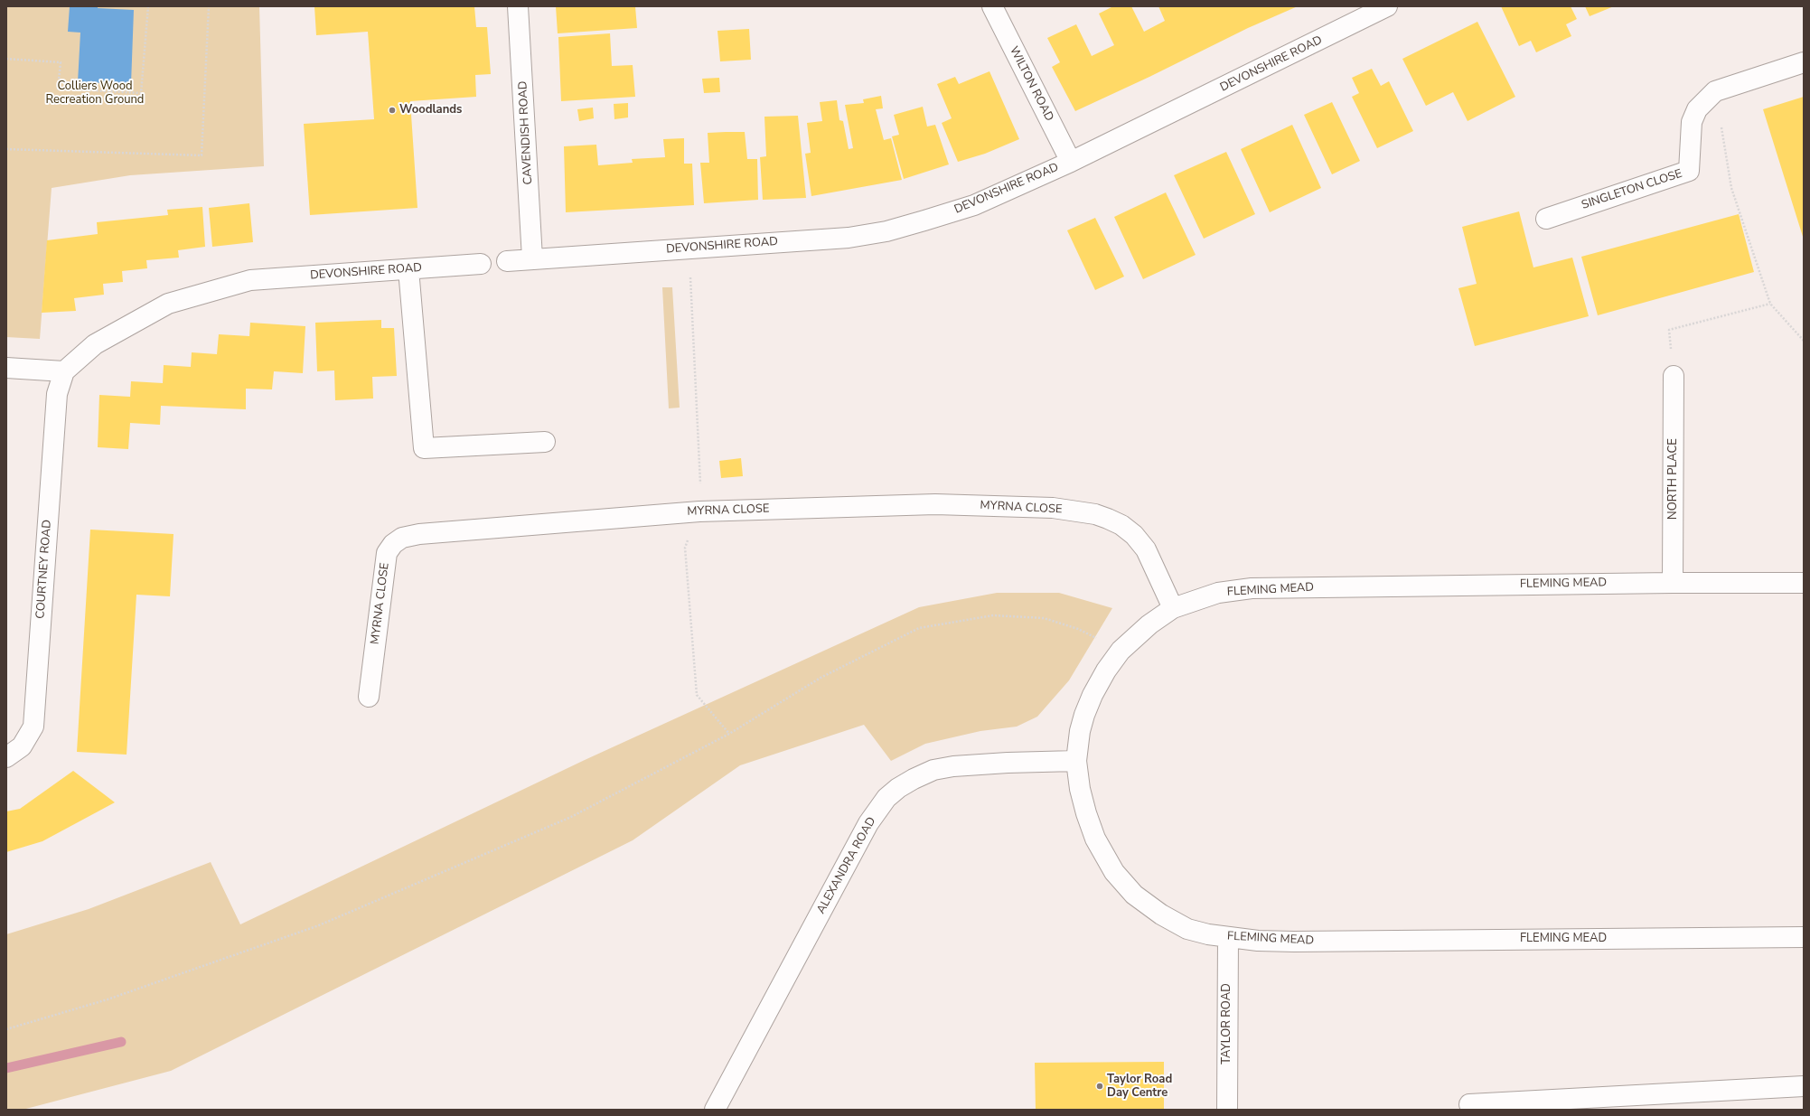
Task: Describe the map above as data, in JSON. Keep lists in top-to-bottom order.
{
  "streets": {
    "street": [
      "DEVONSHIRE ROAD",
      "WILTON ROAD",
      "CAVENDISH ROAD",
      "SINGLETON CLOSE",
      "NORTH PLACE",
      "MYRNA CLOSE",
      "COURTNEY ROAD",
      "FLEMING MEAD",
      "ALEXANDRA ROAD",
      "TAYLOR ROAD"
    ]
  },
  "crossings": [
    ["DEVONSHIRE ROAD", "WILTON ROAD"],
    ["DEVONSHIRE ROAD", "CAVENDISH ROAD"],
    ["DEVONSHIRE ROAD", "COURTNEY ROAD"],
    ["NORTH PLACE", "FLEMING MEAD"],
    ["MYRNA CLOSE", "FLEMING MEAD"],
    ["FLEMING MEAD", "ALEXANDRA ROAD"],
    ["FLEMING MEAD", "TAYLOR ROAD"]
  ],
  "parks": ["Colliers Wood Recreation Ground"],
  "places": ["Woodlands", "Taylor Road Day Centre"]
}
